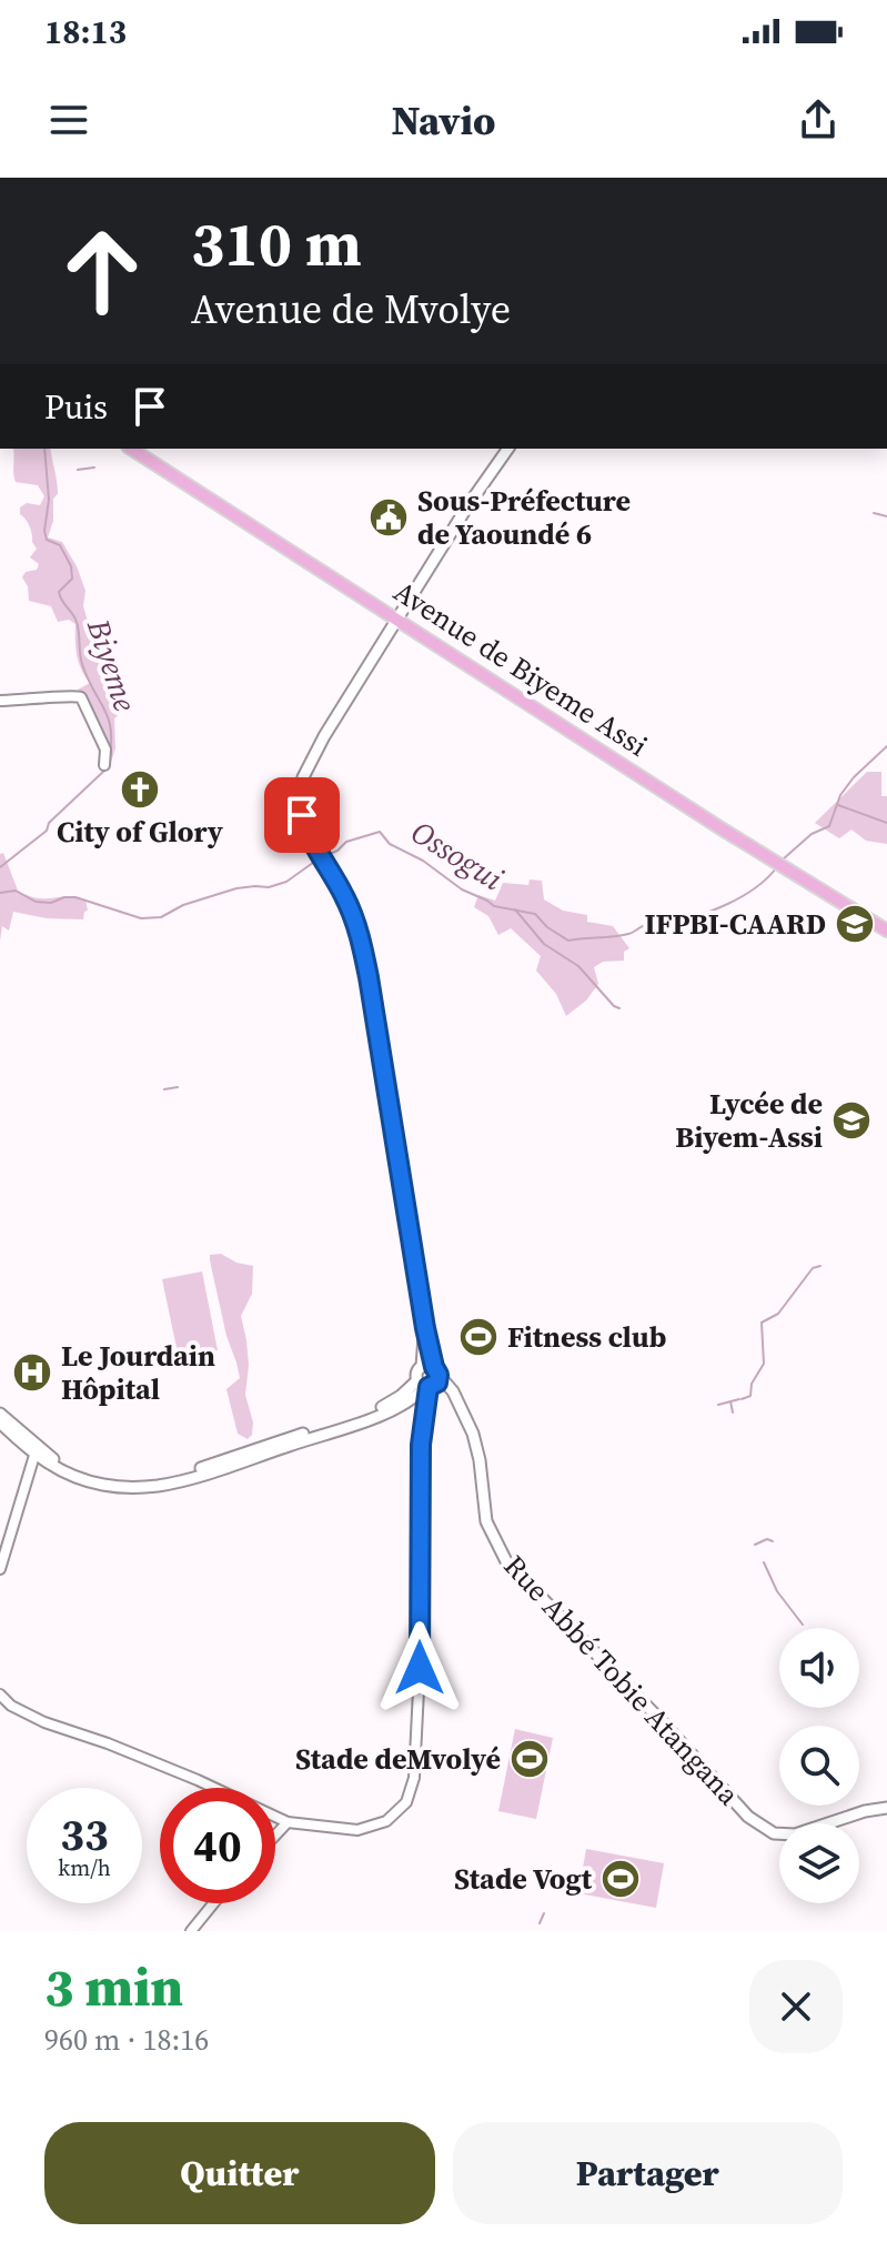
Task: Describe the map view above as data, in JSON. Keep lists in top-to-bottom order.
{
  "streets": {
    "main road": ["Avenue de Biyeme Assi", "Rue Abbé Tobie Atangana"]
  },
  "water": ["Biyeme", "Ossogui"],
  "places": {
    "public building": ["Sous-Préfecture de Yaoundé 6"],
    "church": ["City of Glory"],
    "school or university": ["IFPBI-CAARD", "Lycée de Biyem-Assi"],
    "sports": ["Fitness club", "Stade deMvolyé", "Stade Vogt"],
    "hospital": ["Le Jourdain Hôpital"]
  },
  "page": {
    "status": "18:13",
    "header": "Navio",
    "turn": ["310 m", "Avenue de Mvolye"],
    "then": "Puis",
    "speed": "33 km/h",
    "limit": "40",
    "heading": ["3 min", "960 m · 18:16"],
    "buttons": ["Quitter", "Partager"]
  }
}
